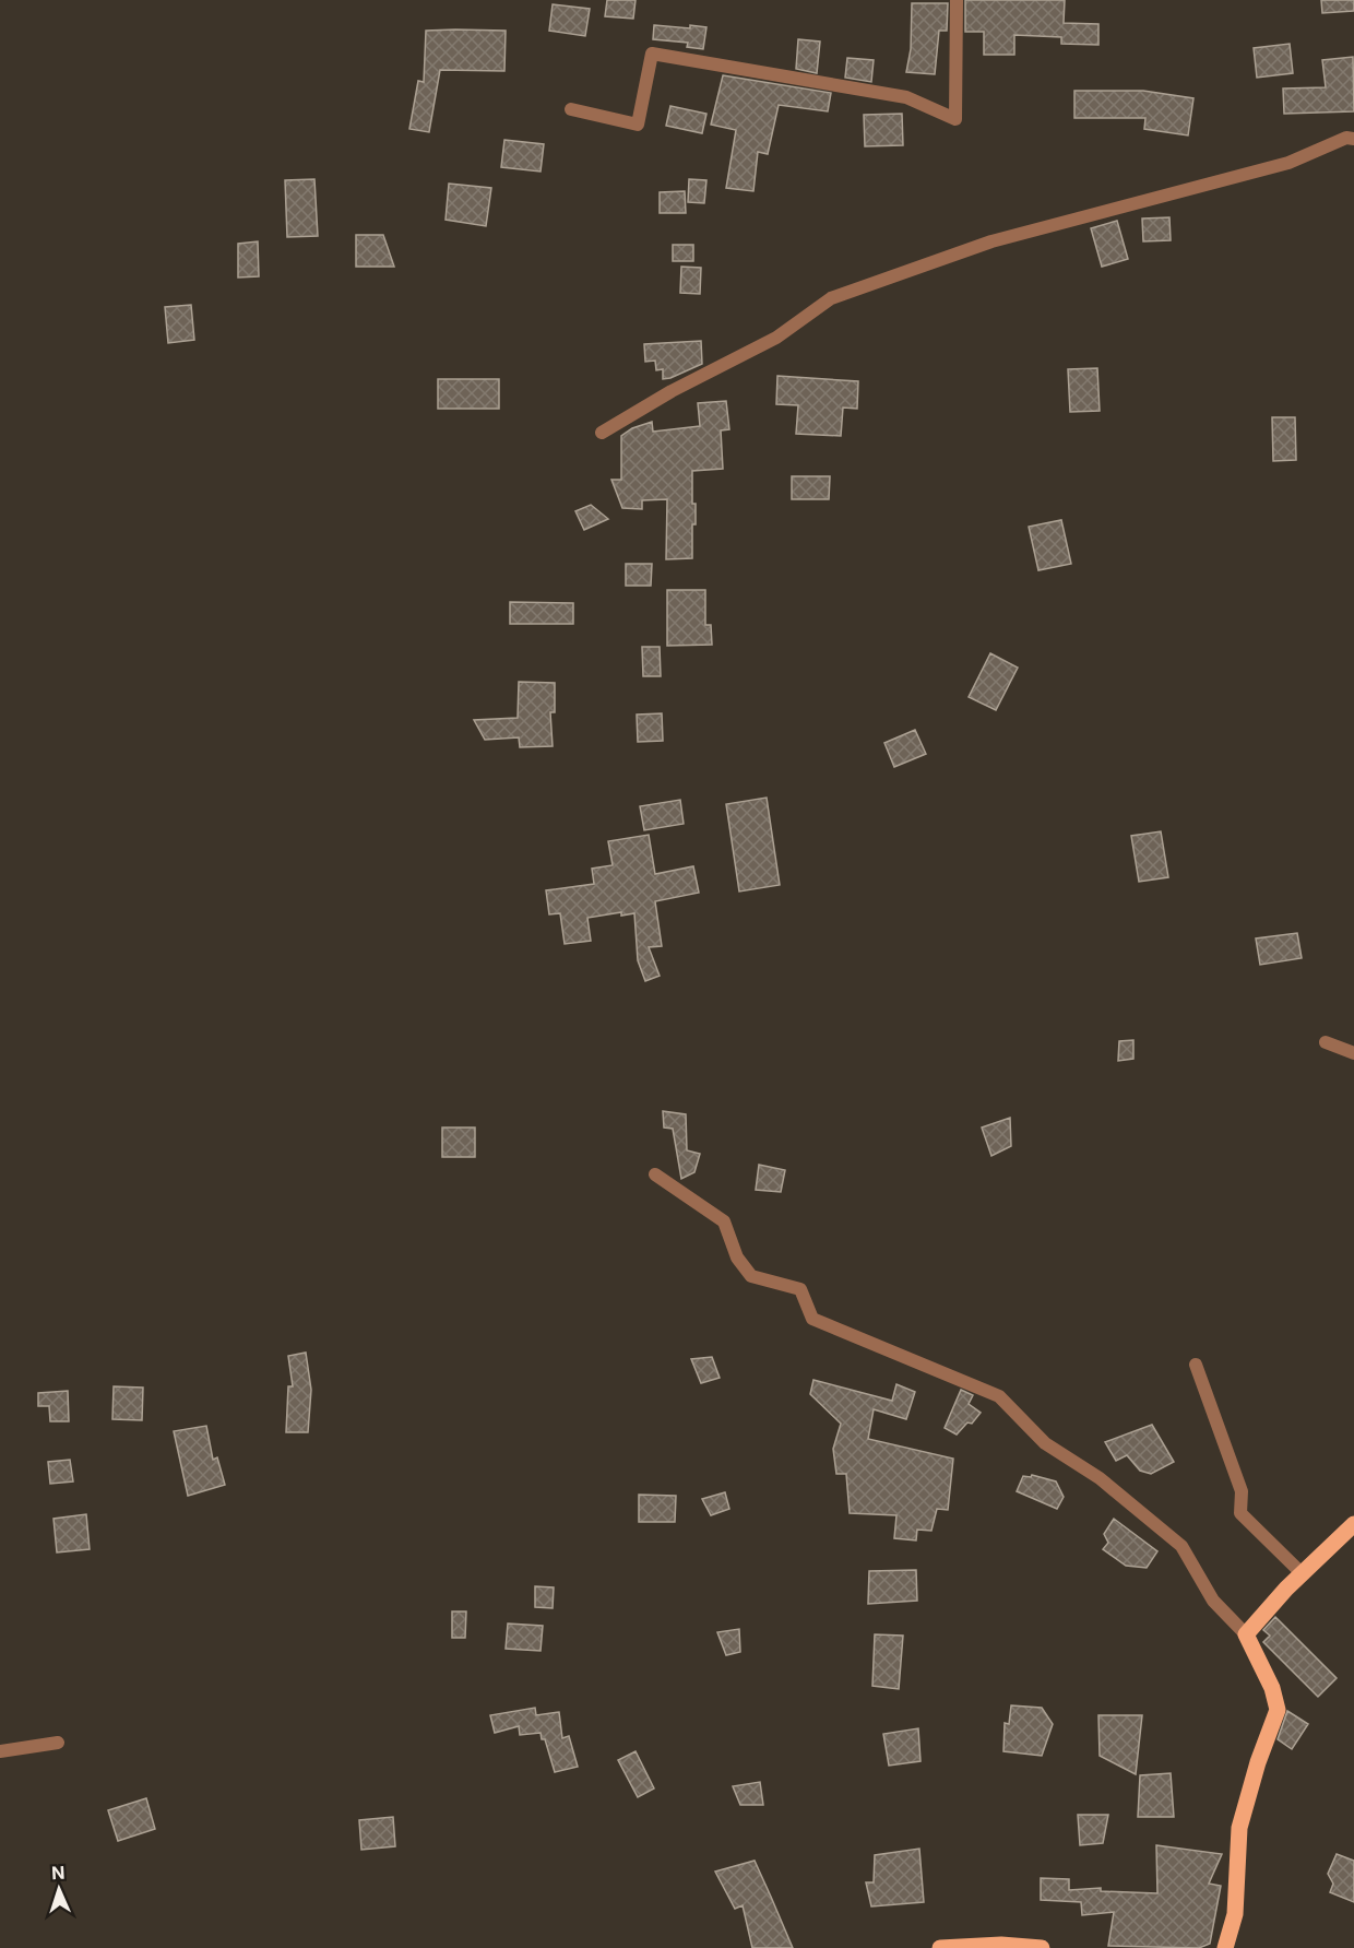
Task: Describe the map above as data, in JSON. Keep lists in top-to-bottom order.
{
  "north": "top"
}
